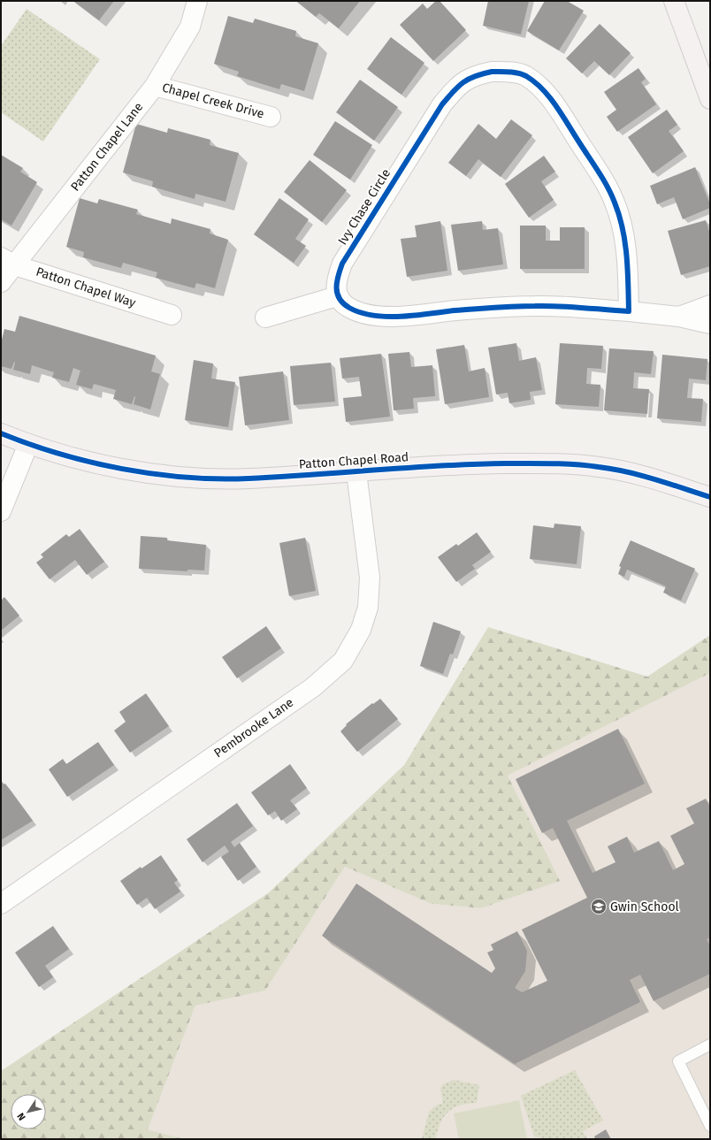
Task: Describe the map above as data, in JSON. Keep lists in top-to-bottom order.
{
  "streets": {
    "street": [
      "Chapel Creek Drive",
      "Patton Chapel Lane",
      "Ivy Chase Circle",
      "Patton Chapel Way",
      "Patton Chapel Road",
      "Pembrooke Lane"
    ]
  },
  "crossings": [
    ["Chapel Creek Drive", "Patton Chapel Lane"],
    ["Patton Chapel Lane", "Patton Chapel Way"],
    ["Patton Chapel Road", "Pembrooke Lane"]
  ],
  "places": {
    "school or university": ["Gwin School"]
  },
  "north": "bottom left"
}
